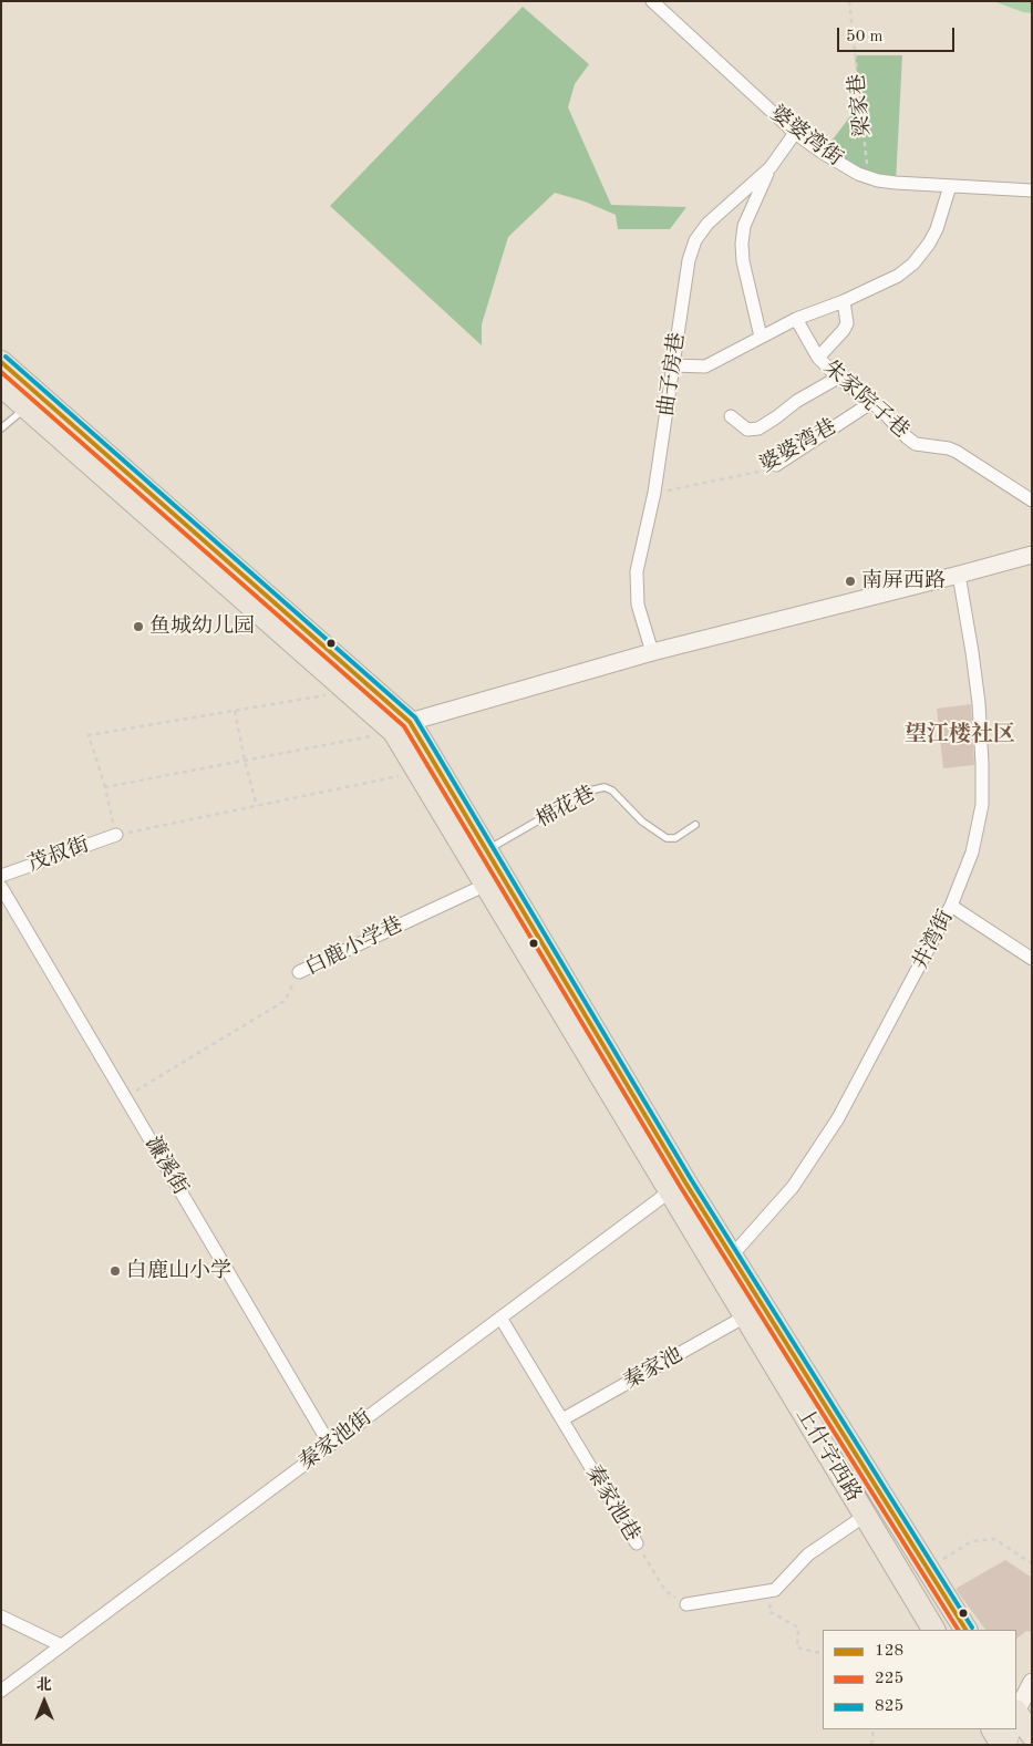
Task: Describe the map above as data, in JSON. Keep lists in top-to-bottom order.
{
  "streets": {
    "highway": ["上什字西路"],
    "street": [
      "婆婆湾街",
      "曲子房巷",
      "朱家院子巷",
      "婆婆湾巷",
      "茂叔街",
      "井湾街",
      "白鹿小学巷",
      "濂溪街",
      "秦家池",
      "秦家池街",
      "秦家池巷"
    ],
    "lane": ["棉花巷"],
    "path": ["梁家巷"]
  },
  "crossings": [
    ["梁家巷", "婆婆湾街"],
    ["婆婆湾街", "曲子房巷"],
    ["曲子房巷", "婆婆湾巷"],
    ["朱家院子巷", "婆婆湾巷"],
    ["棉花巷", "上什字西路"],
    ["井湾街", "上什字西路"],
    ["白鹿小学巷", "濂溪街"],
    ["白鹿小学巷", "上什字西路"],
    ["濂溪街", "秦家池街"],
    ["秦家池", "上什字西路"],
    ["秦家池", "秦家池巷"],
    ["秦家池街", "上什字西路"],
    ["秦家池街", "秦家池巷"]
  ],
  "districts": ["望江楼社区"],
  "places": ["南屏西路", "鱼城幼儿园", "白鹿山小学"],
  "lines": ["transit line 825", "transit line 128", "transit line 225"],
  "legend": ["128", "225", "825"],
  "scale_bar": "50 m",
  "north": "top"
}
